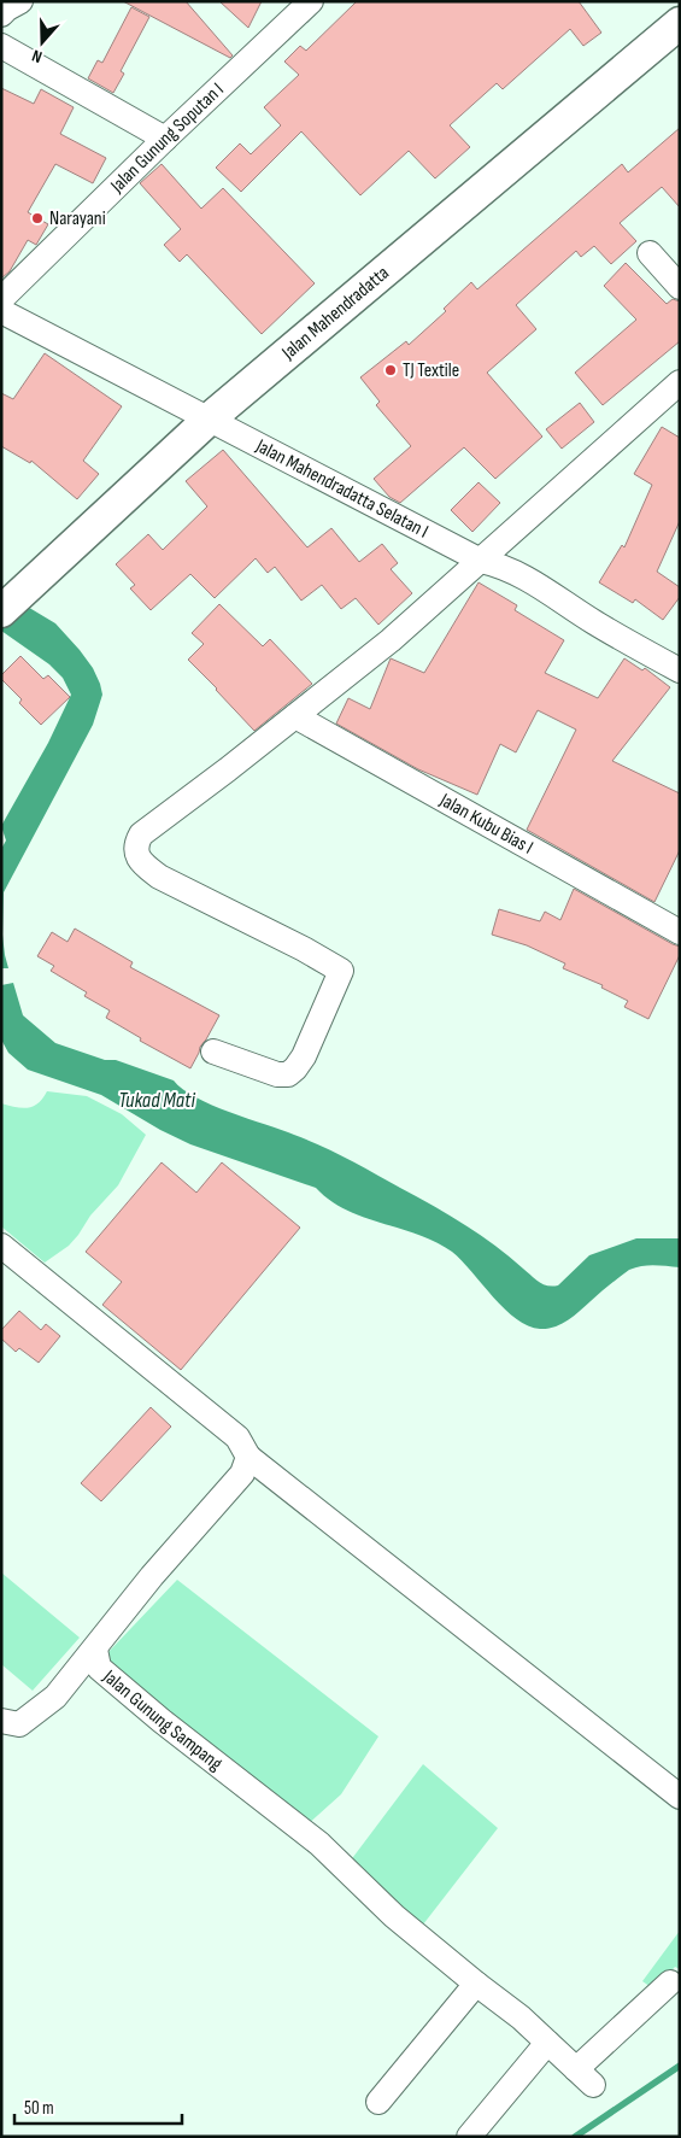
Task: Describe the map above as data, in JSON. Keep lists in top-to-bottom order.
{
  "streets": {
    "main road": ["Jalan Mahendradatta"],
    "street": [
      "Jalan Gunung Soputan I",
      "Jalan Mahendradatta Selatan I",
      "Jalan Kubu Bias I",
      "Jalan Gunung Sampang"
    ]
  },
  "crossings": [
    ["Jalan Mahendradatta", "Jalan Mahendradatta Selatan I"]
  ],
  "water": ["Tukad Mati"],
  "places": ["Narayani", "TJ Textile"],
  "scale_bar": "50 m",
  "north": "bottom"
}
